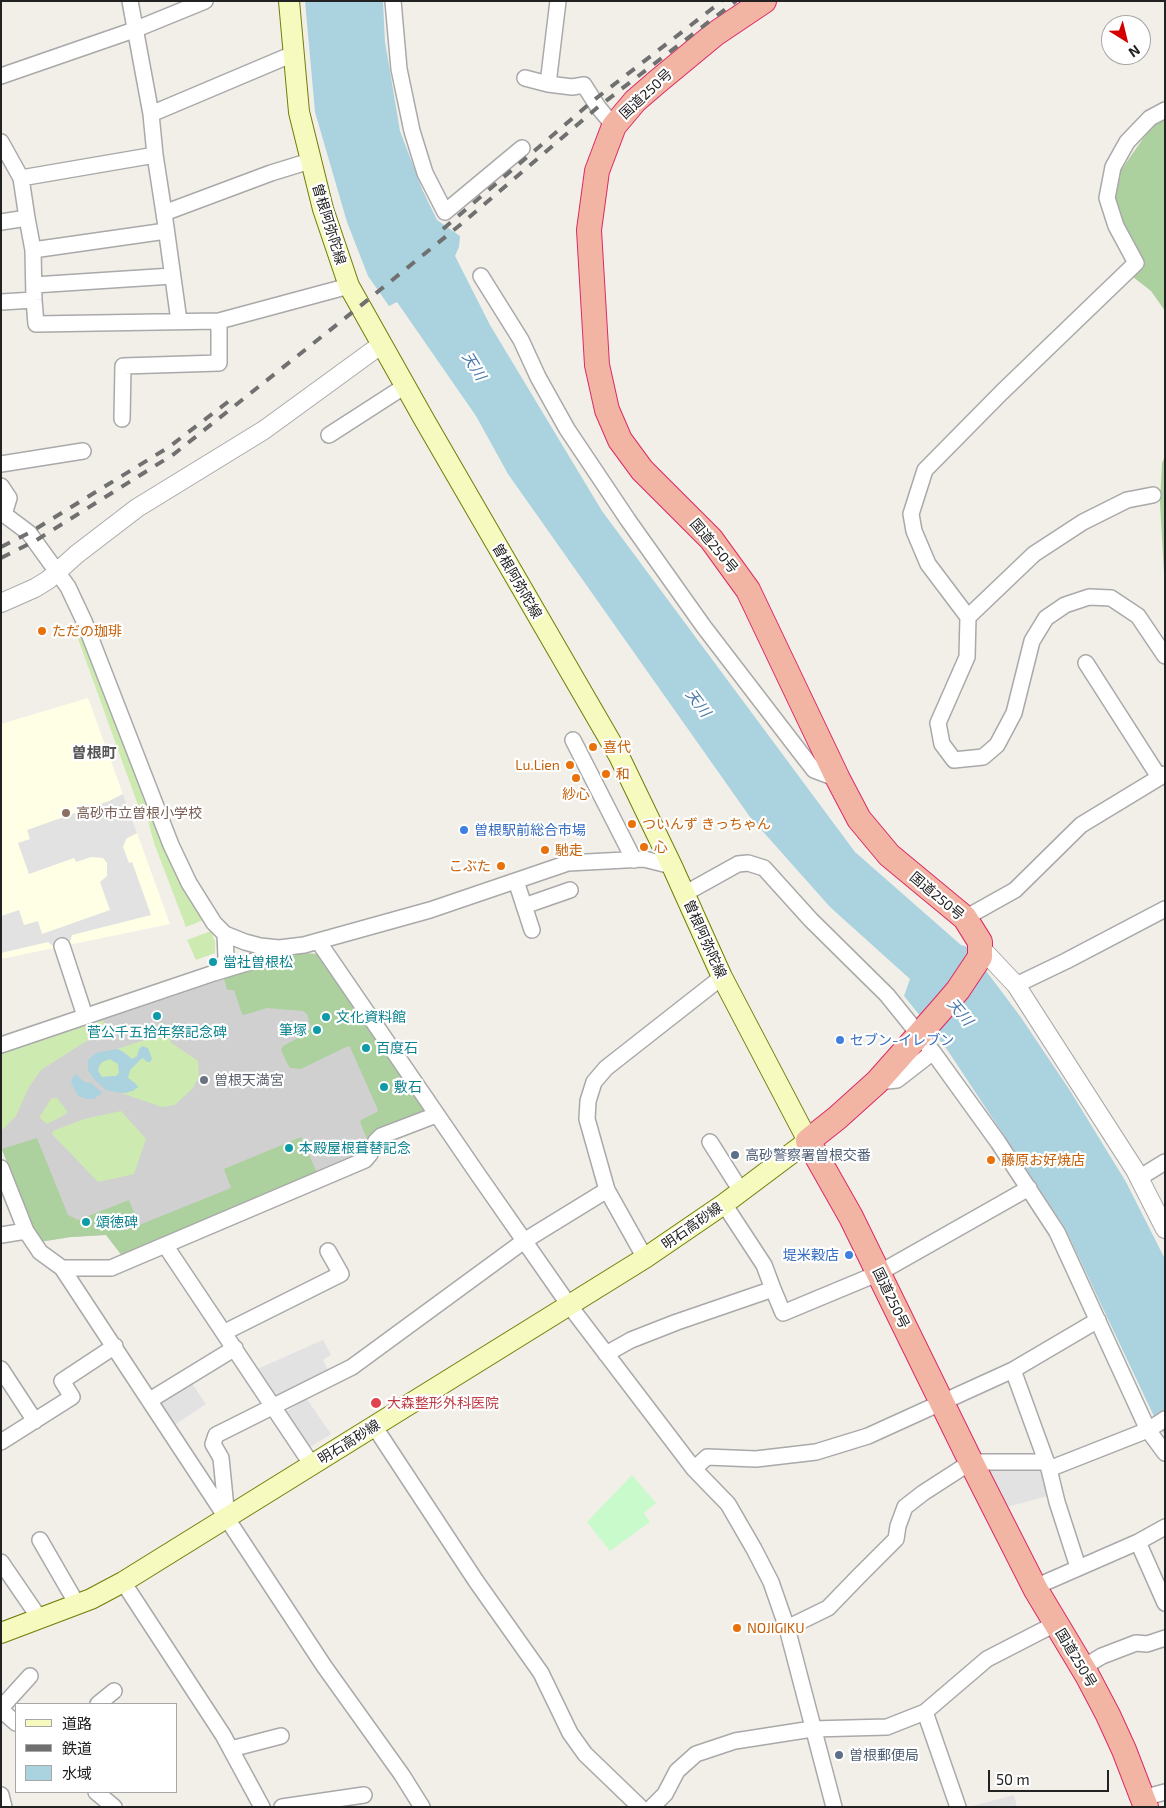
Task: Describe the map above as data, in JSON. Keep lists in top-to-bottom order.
{
  "streets": {
    "highway": ["国道250号"],
    "main road": ["曽根阿弥陀線", "明石高砂線"]
  },
  "crossings": [
    ["国道250号", "曽根阿弥陀線"],
    ["国道250号", "明石高砂線"],
    ["曽根阿弥陀線", "明石高砂線"]
  ],
  "districts": ["曽根町"],
  "water": ["天川"],
  "places": [
    "ただの珈琲",
    "喜代",
    "Lu.Lien",
    "和",
    "紗心",
    "高砂市立曽根小学校",
    "ついんず きっちゃん",
    "曽根駅前総合市場",
    "心",
    "馳走",
    "こぶた",
    "當社曽根松",
    "菅公千五拾年祭記念碑",
    "文化資料館",
    "筆塚",
    "セブン-イレブン",
    "百度石",
    "曽根天満宮",
    "敷石",
    "本殿屋根葺替記念",
    "高砂警察署曽根交番",
    "藤原お好焼店",
    "頌徳碑",
    "堤米穀店",
    "大森整形外科医院",
    "NOJIGIKU",
    "曽根郵便局"
  ],
  "legend": ["道路", "鉄道", "水域"],
  "scale_bar": "50 m",
  "north": "bottom right"
}
